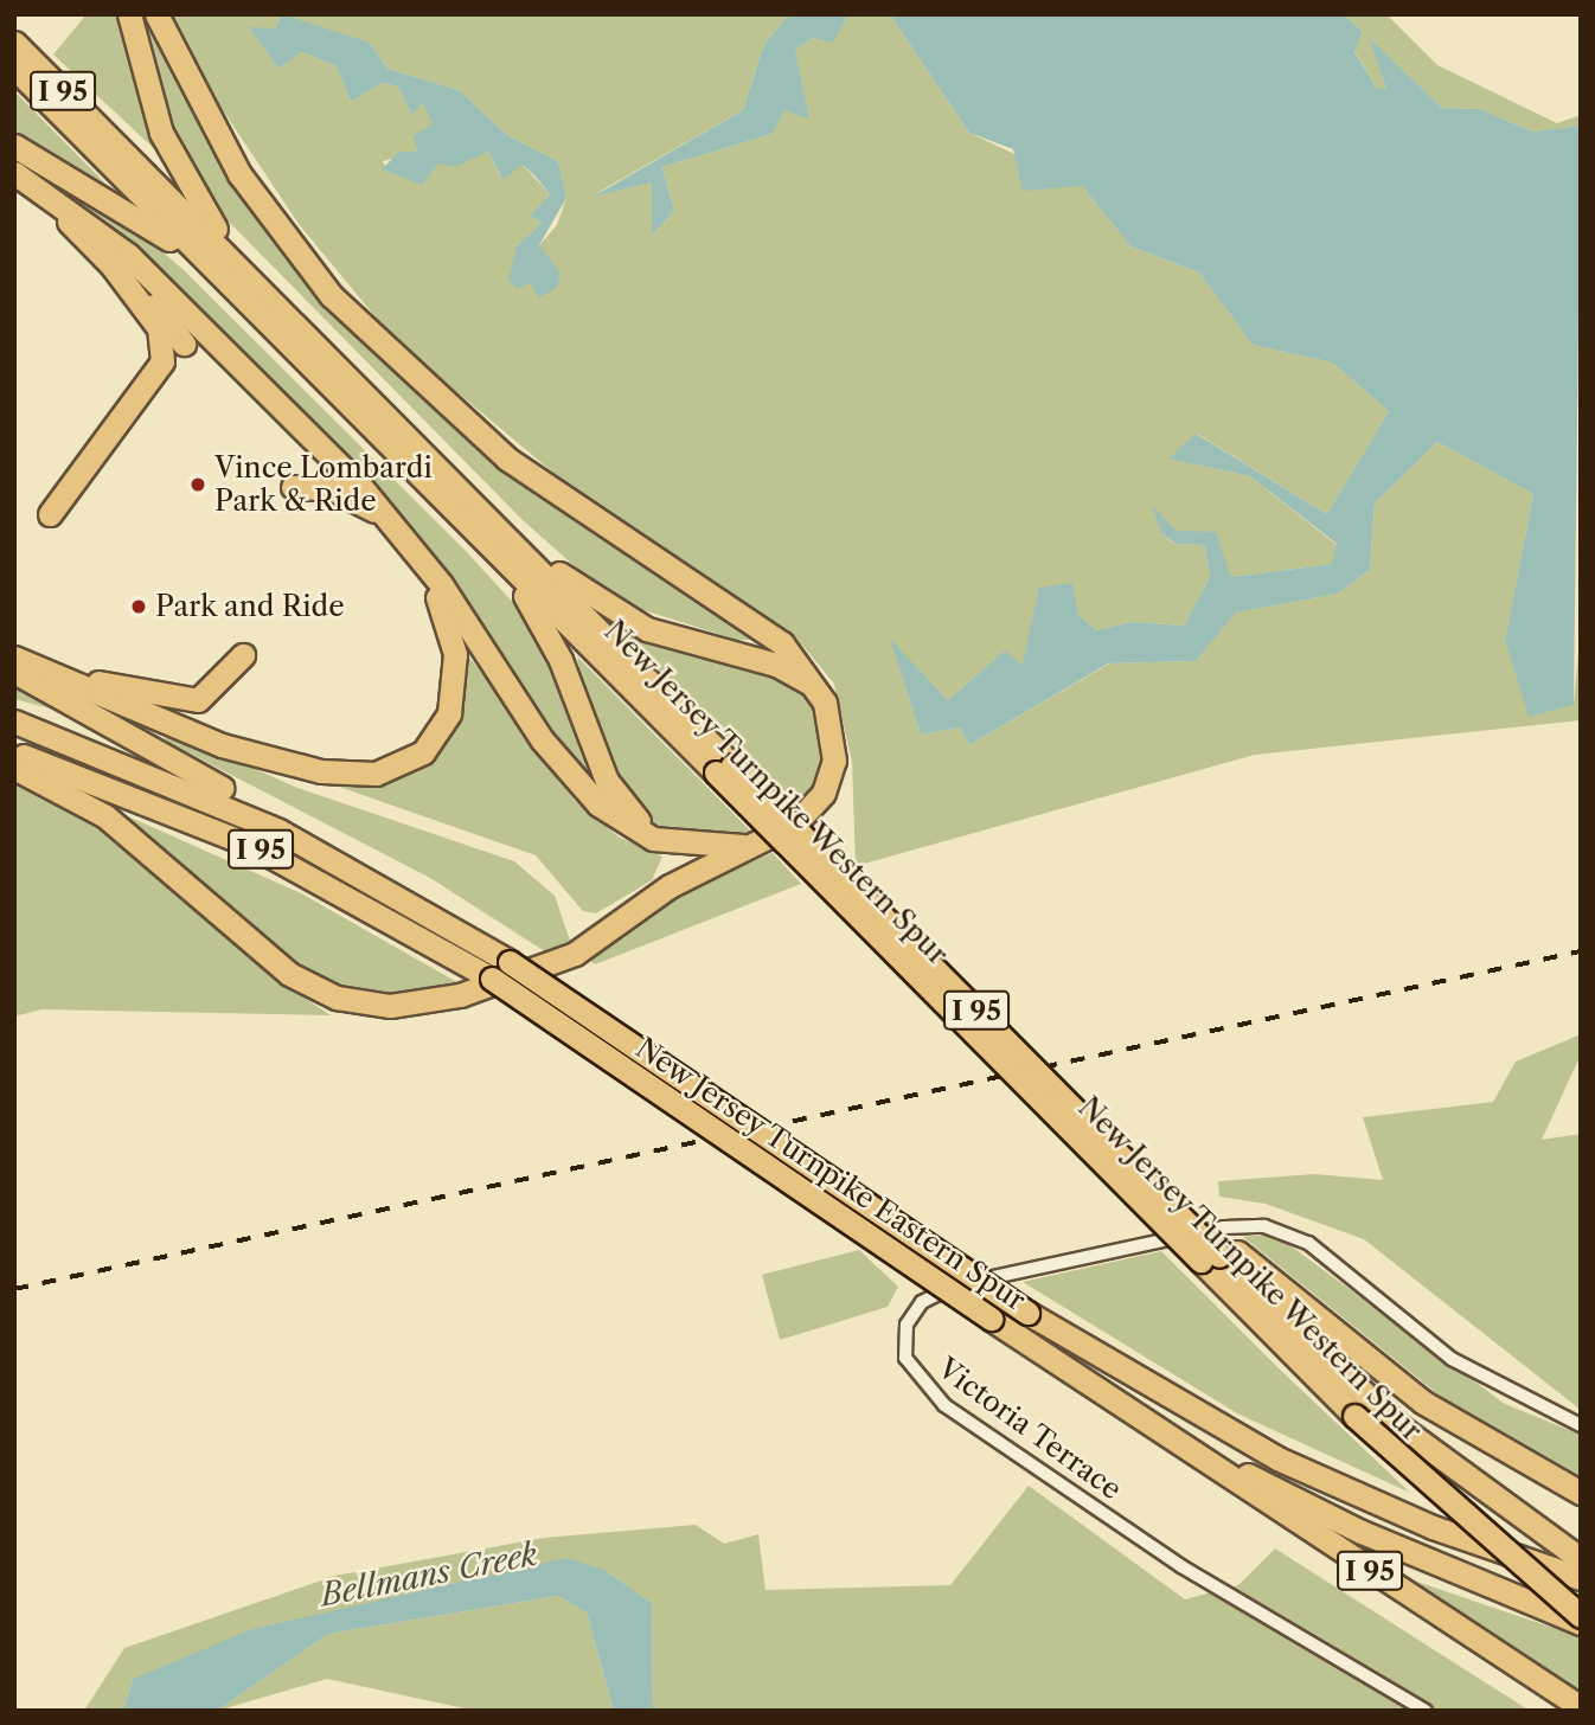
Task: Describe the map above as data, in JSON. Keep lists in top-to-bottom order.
{
  "streets": {
    "highway": ["I 95", "New Jersey Turnpike Western Spur", "New Jersey Turnpike Eastern Spur"],
    "street": ["Victoria Terrace"]
  },
  "water": ["Bellmans Creek"],
  "places": ["Vince Lombardi Park & Ride", "Park and Ride"]
}
